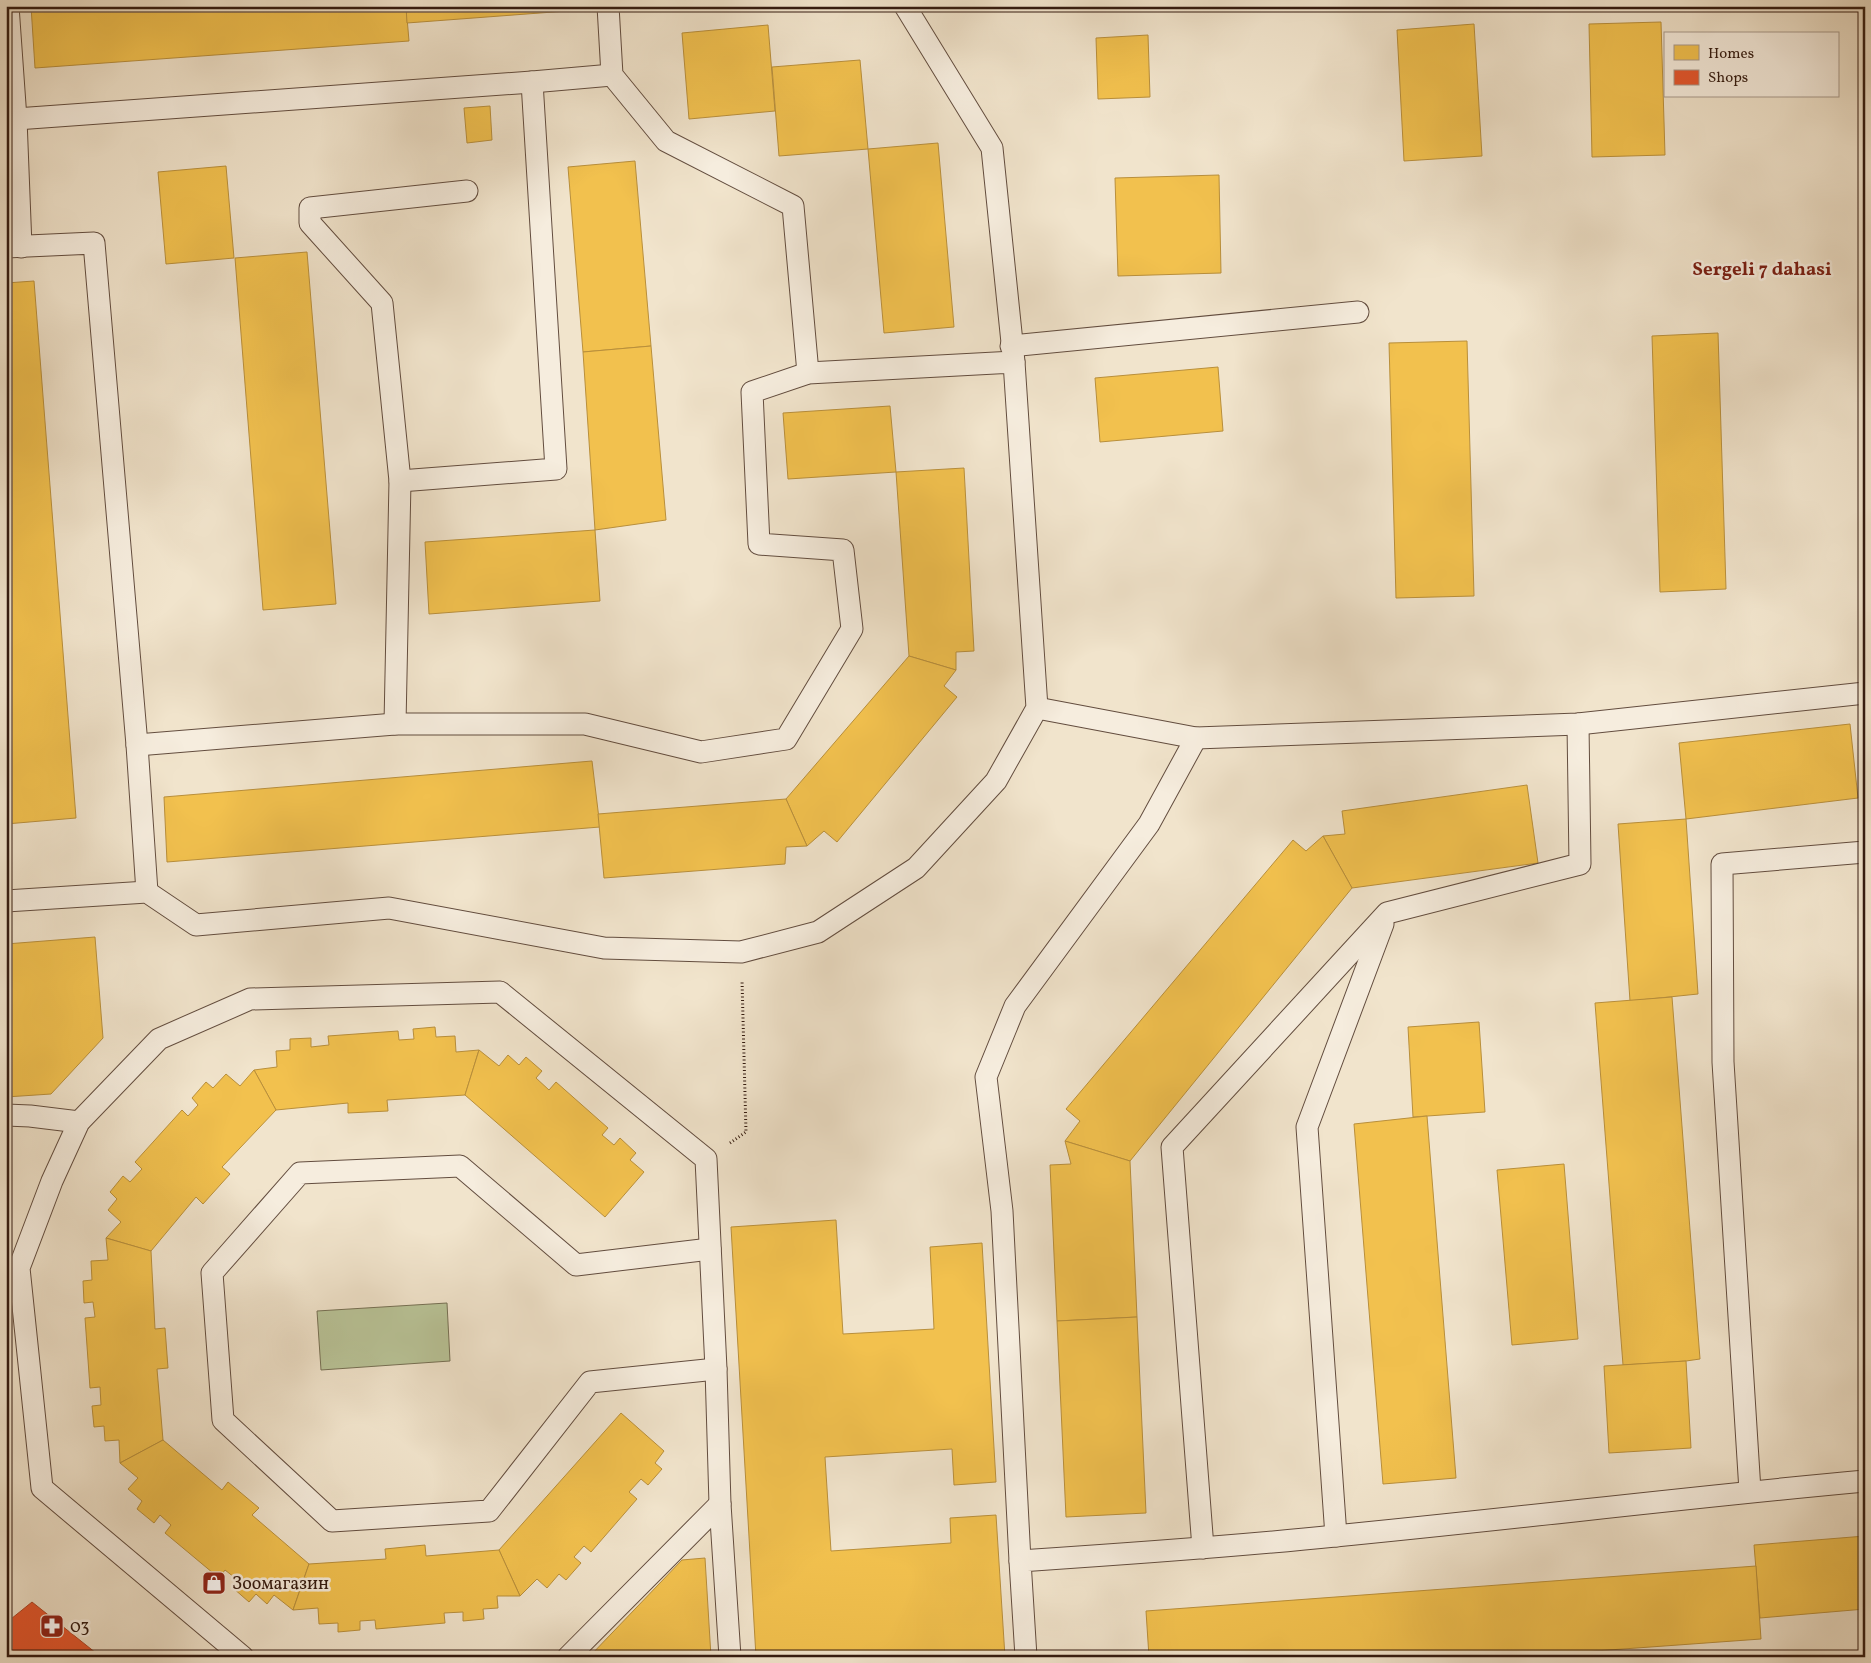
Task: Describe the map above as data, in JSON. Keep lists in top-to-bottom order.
{
  "districts": ["Sergeli 7 dahasi"],
  "places": {
    "shop": ["Зоомагазин"],
    "pharmacy": ["03"]
  },
  "legend": ["Homes", "Shops"]
}
